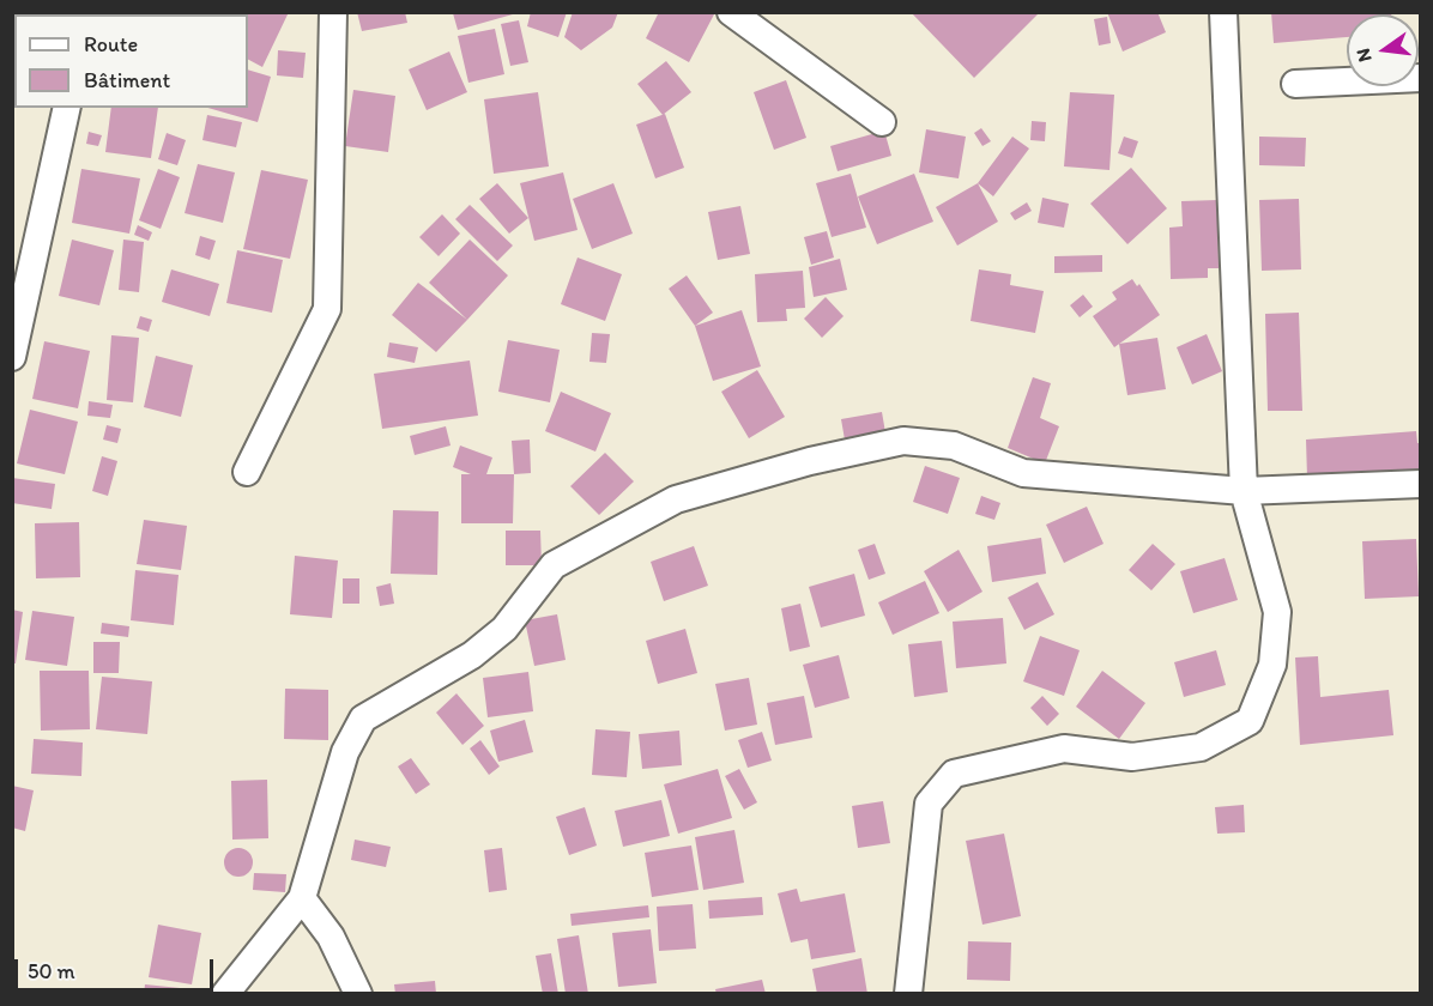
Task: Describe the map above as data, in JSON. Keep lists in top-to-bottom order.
{
  "legend": ["Route", "Bâtiment"],
  "scale_bar": "50 m",
  "north": "left"
}
